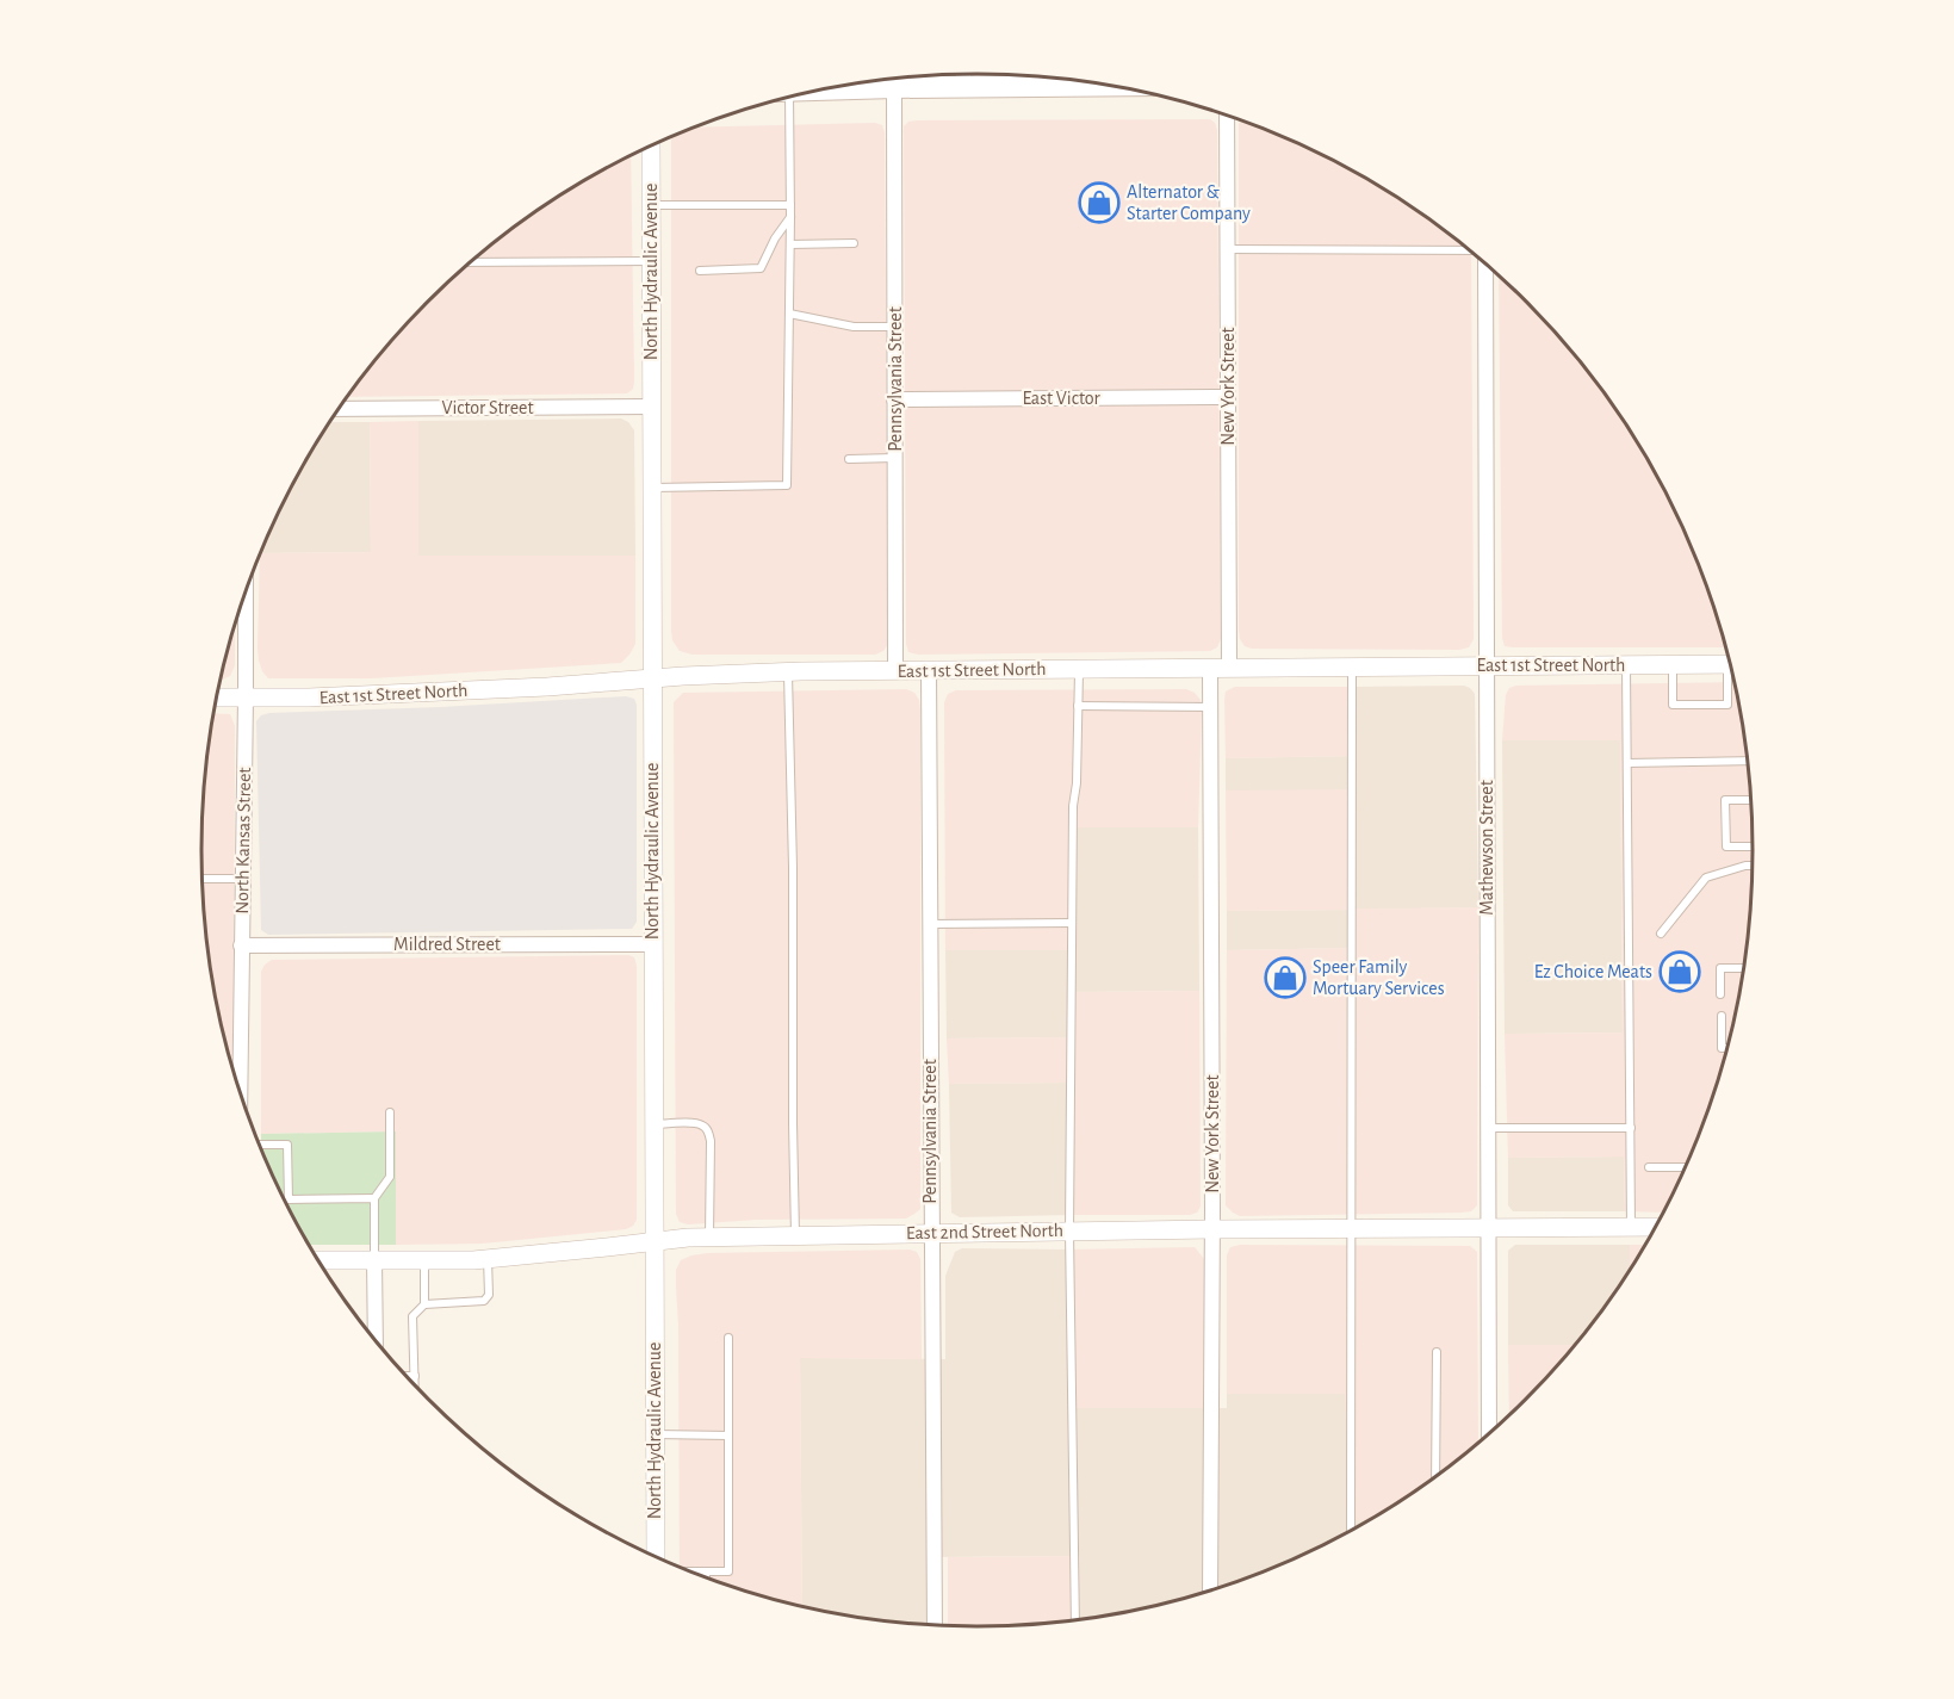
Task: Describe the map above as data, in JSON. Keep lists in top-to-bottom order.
{
  "streets": {
    "street": [
      "North Hydraulic Avenue",
      "Pennsylvania Street",
      "New York Street",
      "East Victor",
      "Victor Street",
      "East 1st Street North",
      "North Kansas Street",
      "Mathewson Street",
      "Mildred Street",
      "East 2nd Street North"
    ]
  },
  "crossings": [
    ["North Hydraulic Avenue", "Victor Street"],
    ["North Hydraulic Avenue", "East 1st Street North"],
    ["North Hydraulic Avenue", "Mildred Street"],
    ["North Hydraulic Avenue", "East 2nd Street North"],
    ["Pennsylvania Street", "East Victor"],
    ["Pennsylvania Street", "East 1st Street North"],
    ["Pennsylvania Street", "East 2nd Street North"],
    ["New York Street", "East Victor"],
    ["New York Street", "East 1st Street North"],
    ["New York Street", "East 2nd Street North"],
    ["East 1st Street North", "North Kansas Street"],
    ["East 1st Street North", "Mathewson Street"],
    ["North Kansas Street", "Mildred Street"],
    ["Mathewson Street", "East 2nd Street North"]
  ],
  "places": {
    "shop": ["Alternator & Starter Company", "Ez Choice Meats", "Speer Family Mortuary Services"]
  }
}
